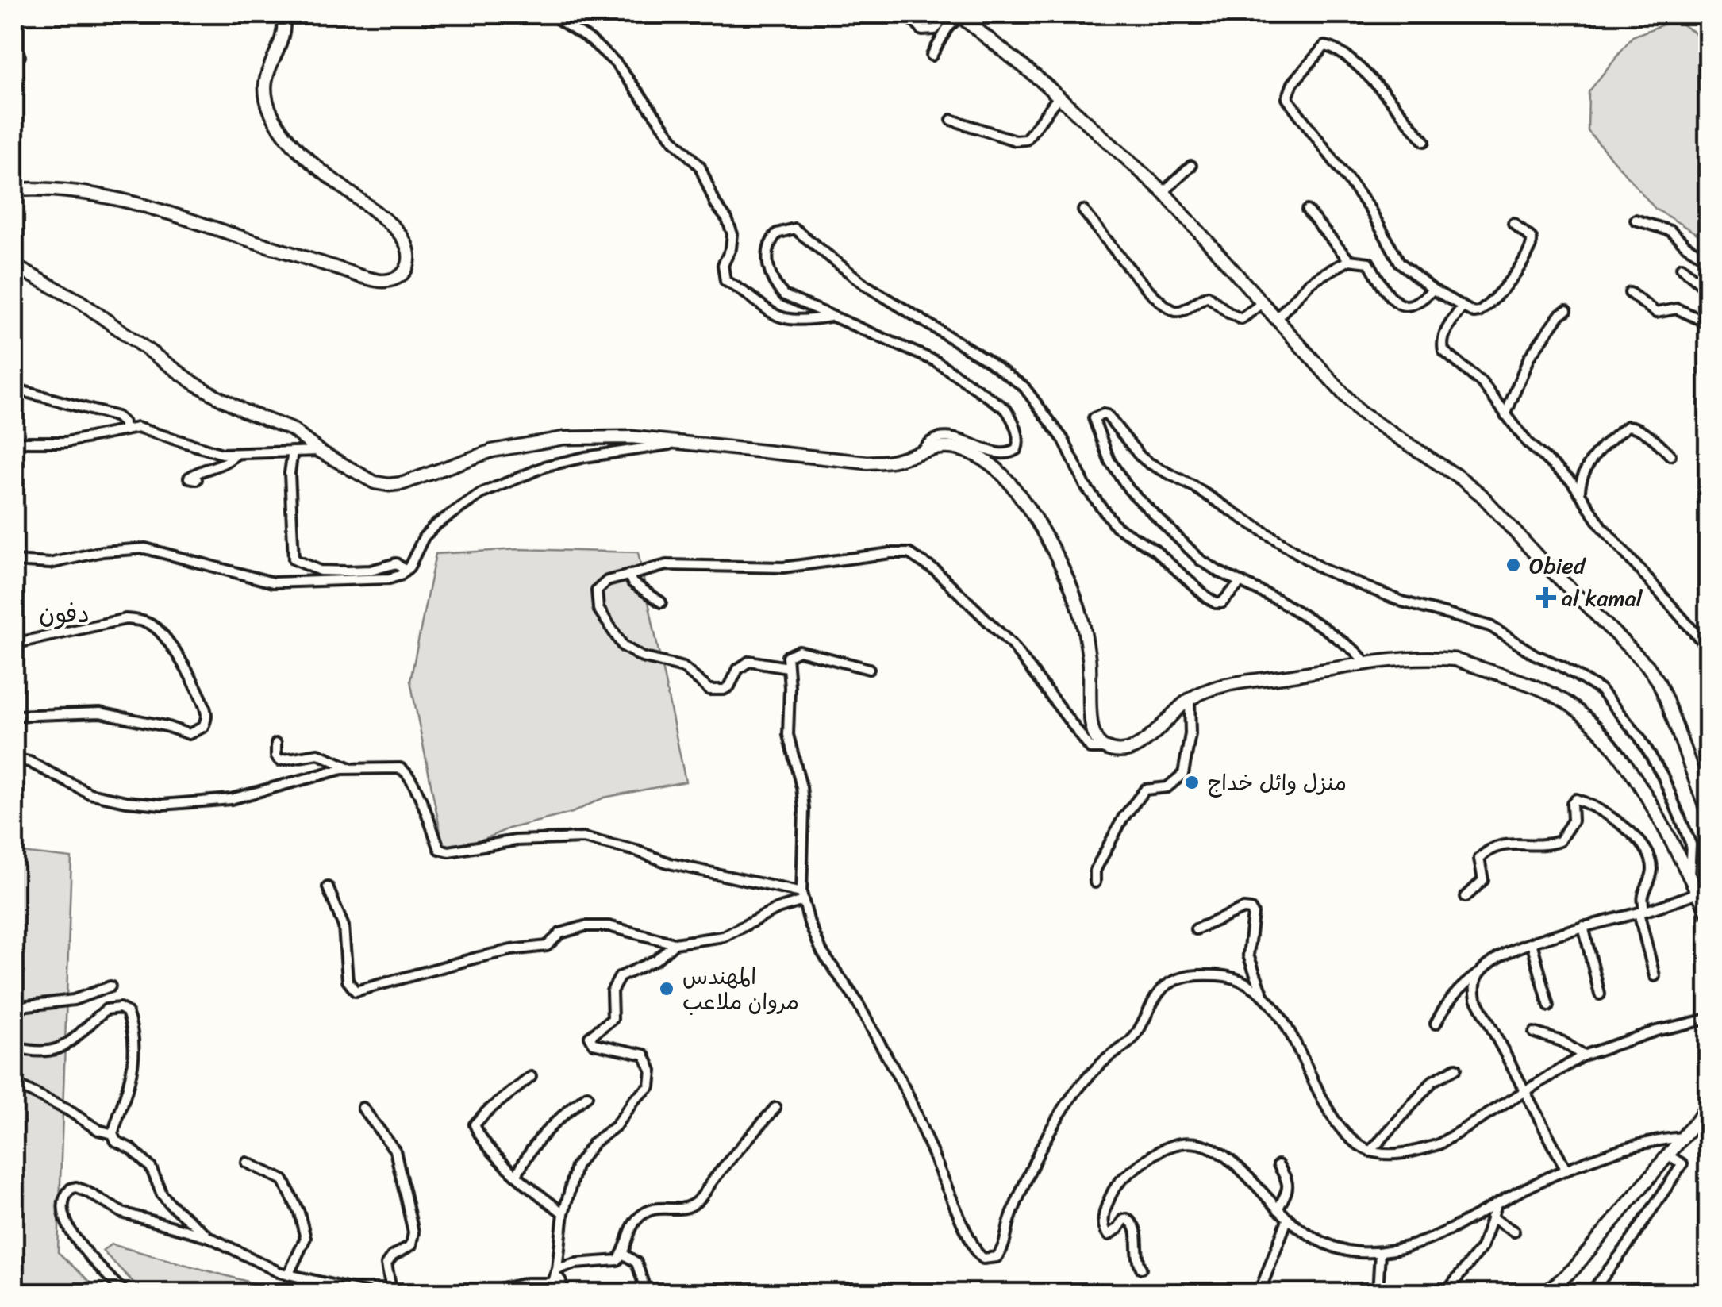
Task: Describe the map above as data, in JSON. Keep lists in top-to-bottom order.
{
  "districts": ["دفون"],
  "places": {
    "other": ["Obied", "منزل وائل خداج", "المهندس مروان ملاعب"],
    "health": ["al kamal"]
  }
}
